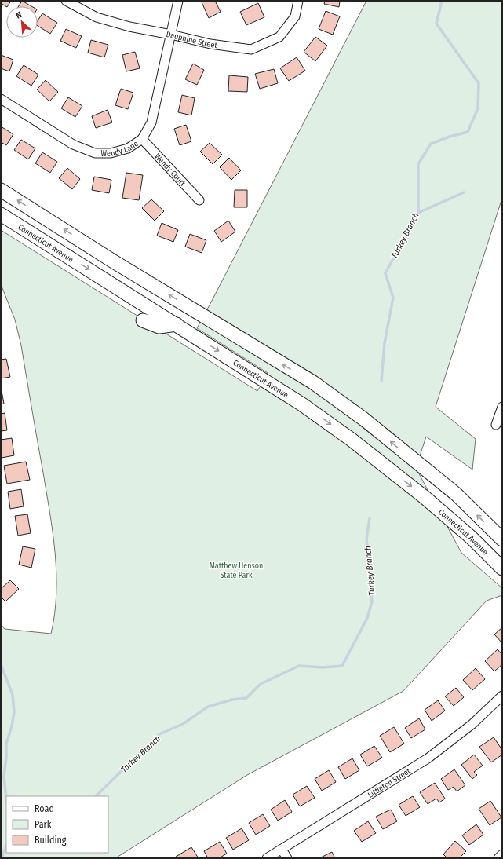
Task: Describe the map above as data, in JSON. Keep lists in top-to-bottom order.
{
  "streets": {
    "main road": ["Connecticut Avenue"],
    "street": [
      "Dauphine Street",
      "Wendy Lane",
      "Wendy Court",
      "Littleton Street"
    ]
  },
  "crossings": [
    ["Dauphine Street", "Wendy Lane"],
    ["Wendy Lane", "Wendy Court"]
  ],
  "water": ["Turkey Branch"],
  "parks": ["Matthew Henson State Park"],
  "legend": ["Road", "Park", "Building"],
  "north": "top left"
}
